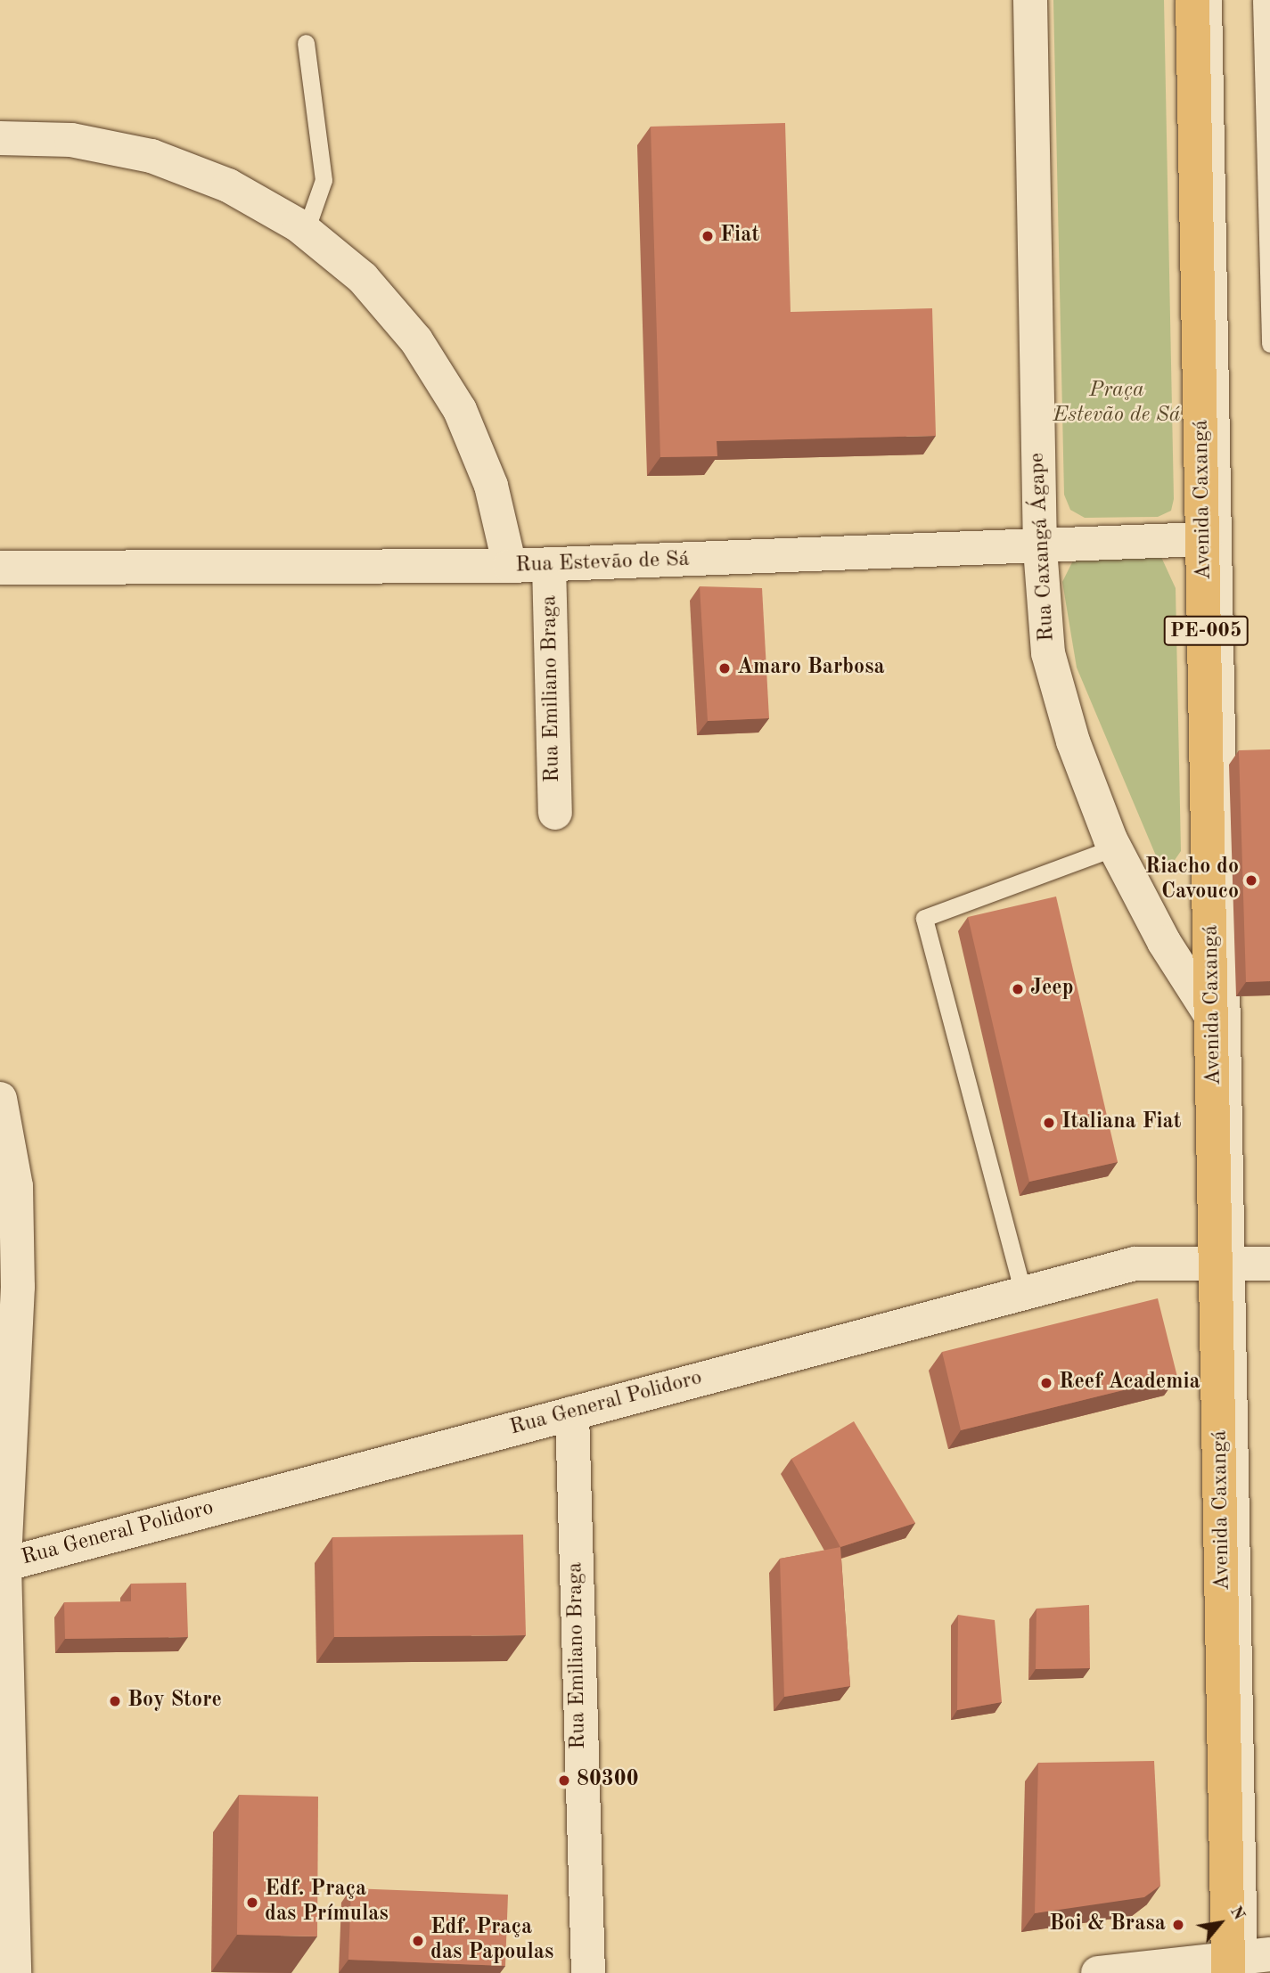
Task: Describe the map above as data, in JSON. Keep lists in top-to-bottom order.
{
  "streets": {
    "main road": ["Avenida Caxangá", "PE-005"],
    "street": [
      "Rua Caxangá Ágape",
      "Rua Estevão de Sá",
      "Rua Emiliano Braga",
      "Rua General Polidoro"
    ]
  },
  "crossings": [
    ["Avenida Caxangá", "Rua Caxangá Ágape"],
    ["Avenida Caxangá", "Rua Estevão de Sá"],
    ["Avenida Caxangá", "Rua General Polidoro"],
    ["Rua Caxangá Ágape", "Rua Estevão de Sá"],
    ["Rua Estevão de Sá", "Rua Emiliano Braga"],
    ["Rua Emiliano Braga", "Rua General Polidoro"]
  ],
  "parks": ["Praça Estevão de Sá"],
  "places": [
    "Fiat",
    "Amaro Barbosa",
    "Riacho do Cavouco",
    "Jeep",
    "Italiana Fiat",
    "Reef Academia",
    "Boy Store",
    "80300",
    "Edf. Praça das Prímulas",
    "Boi & Brasa",
    "Edf. Praça das Papoulas"
  ],
  "north": "top right"
}
